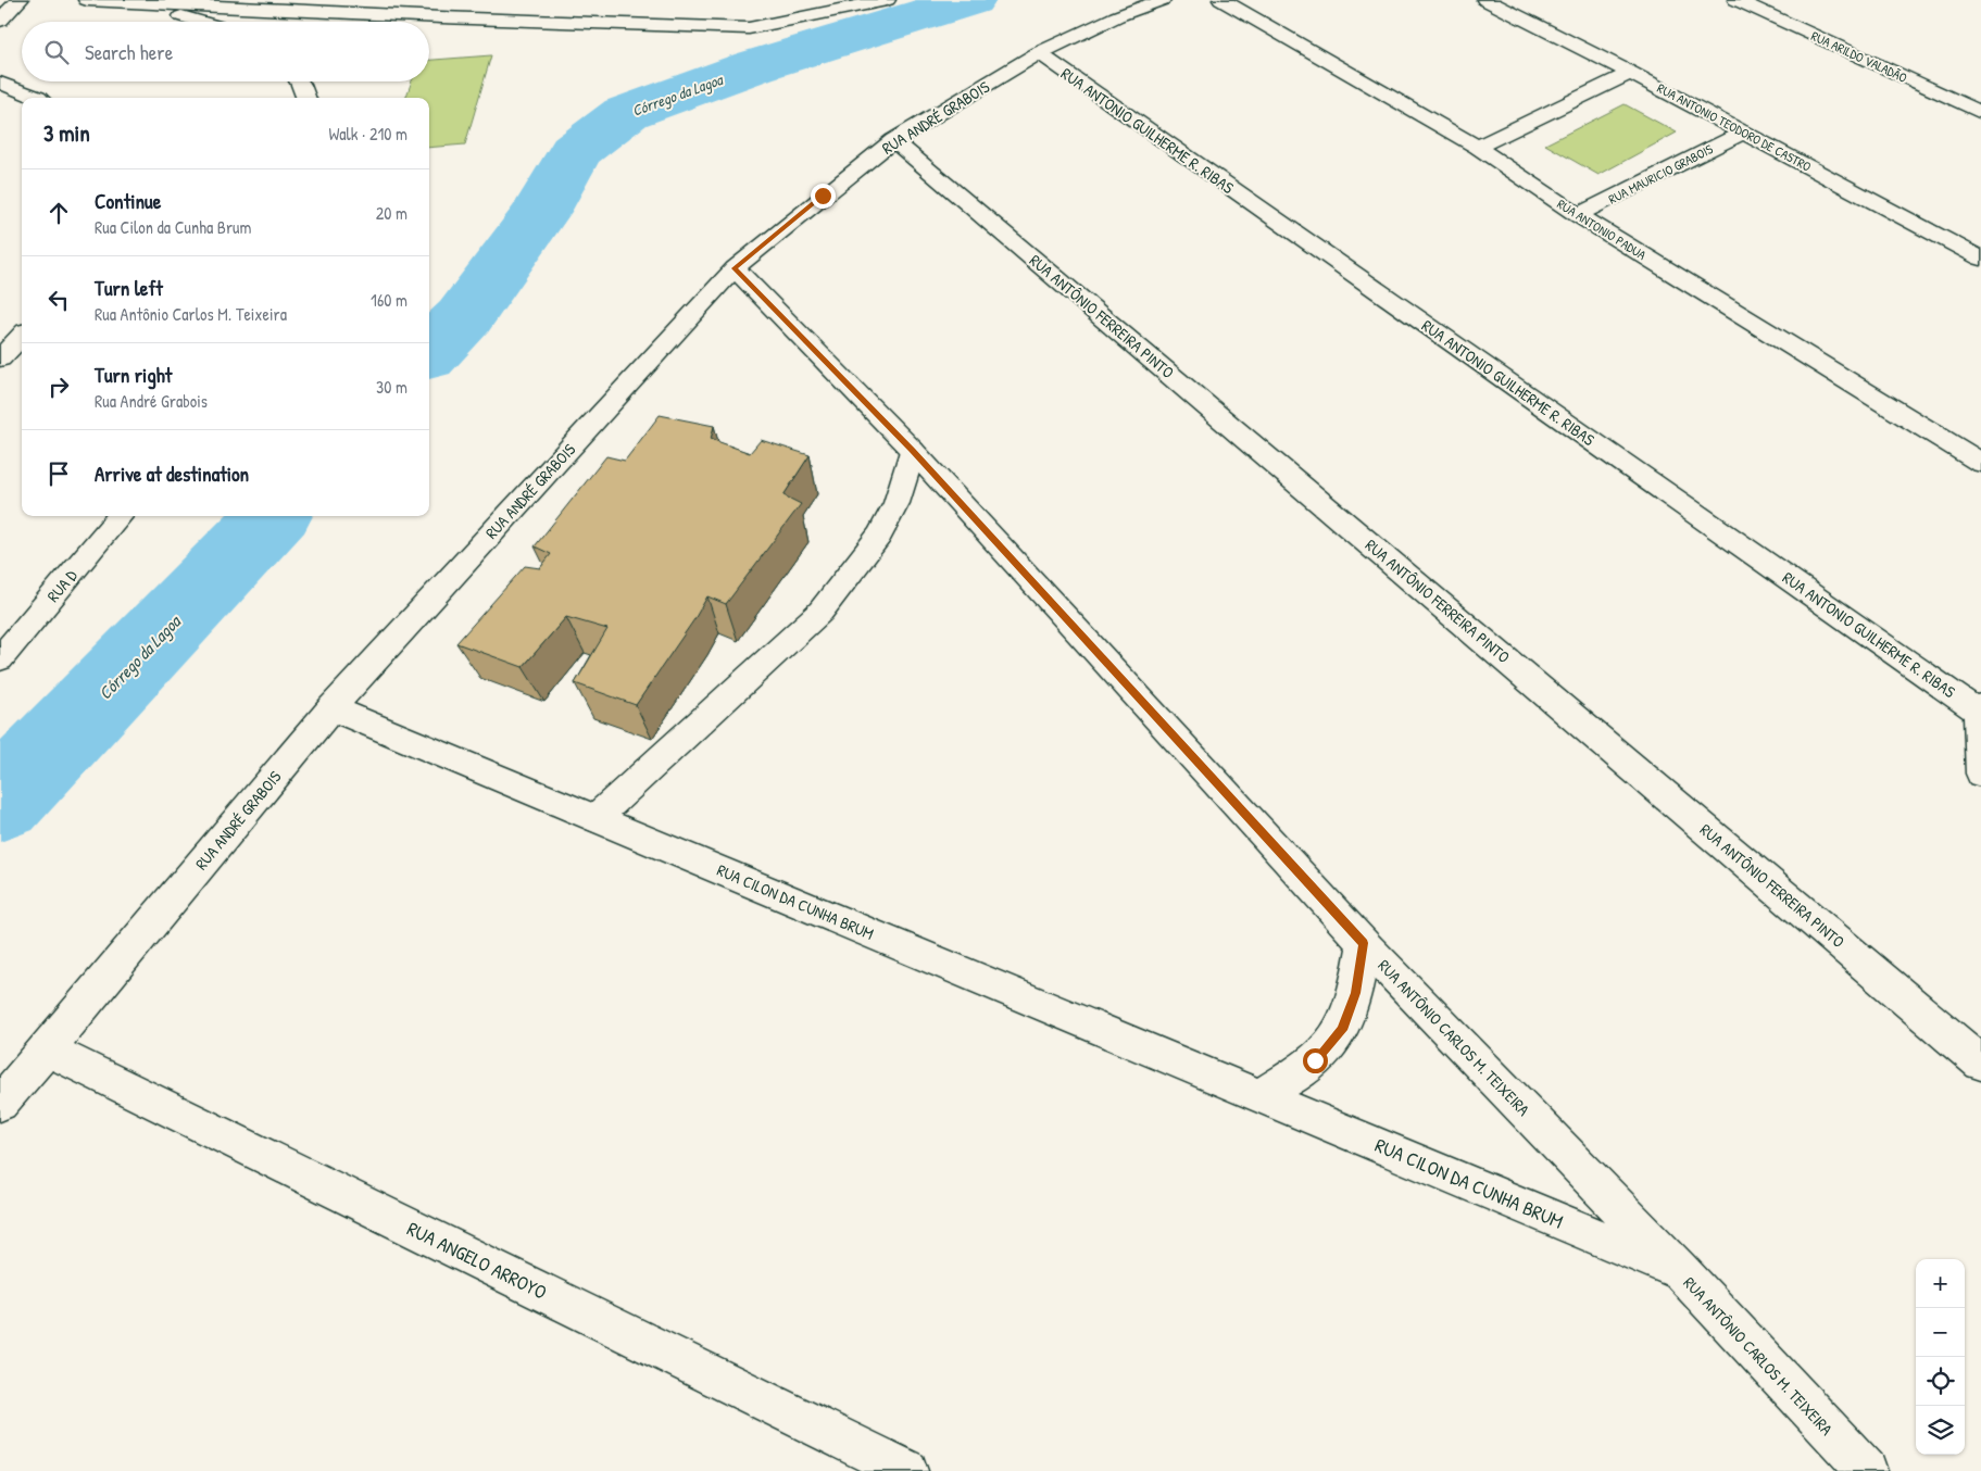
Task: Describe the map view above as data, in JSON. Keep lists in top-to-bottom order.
{
  "streets": {
    "street": [
      "RUA ARILDO VALADÃO",
      "RUA ANDRÉ GRABOIS",
      "RUA ANTONIO TEODORO DE CASTRO",
      "RUA ANTONIO GUILHERME R. RIBAS",
      "RUA MAURICIO GRABOIS",
      "RUA ANTONIO PADUA",
      "RUA ANTÔNIO FERREIRA PINTO",
      "RUA D",
      "RUA CILON DA CUNHA BRUM",
      "RUA ANTÔNIO CARLOS M. TEIXEIRA",
      "RUA ANGELO ARROYO"
    ]
  },
  "crossings": [
    ["RUA ANDRÉ GRABOIS", "RUA ANTONIO GUILHERME R. RIBAS"],
    ["RUA ANDRÉ GRABOIS", "RUA ANTÔNIO FERREIRA PINTO"],
    ["RUA ANDRÉ GRABOIS", "RUA CILON DA CUNHA BRUM"],
    ["RUA ANDRÉ GRABOIS", "RUA ANTÔNIO CARLOS M. TEIXEIRA"],
    ["RUA ANDRÉ GRABOIS", "RUA ANGELO ARROYO"],
    ["RUA ANTONIO TEODORO DE CASTRO", "RUA MAURICIO GRABOIS"],
    ["RUA MAURICIO GRABOIS", "RUA ANTONIO PADUA"],
    ["RUA CILON DA CUNHA BRUM", "RUA ANTÔNIO CARLOS M. TEIXEIRA"]
  ],
  "water": ["Córrego da Lagoa"],
  "page": {
    "search": "Search here",
    "heading": ["3 min", "Walk · 210 m"],
    "list": [
      ["Continue", "Rua Cilon da Cunha Brum", "20 m"],
      ["Turn left", "Rua Antônio Carlos M. Teixeira", "160 m"],
      ["Turn right", "Rua André Grabois", "30 m"],
      "Arrive at destination"
    ],
    "map_buttons": ["+", "−"]
  }
}
